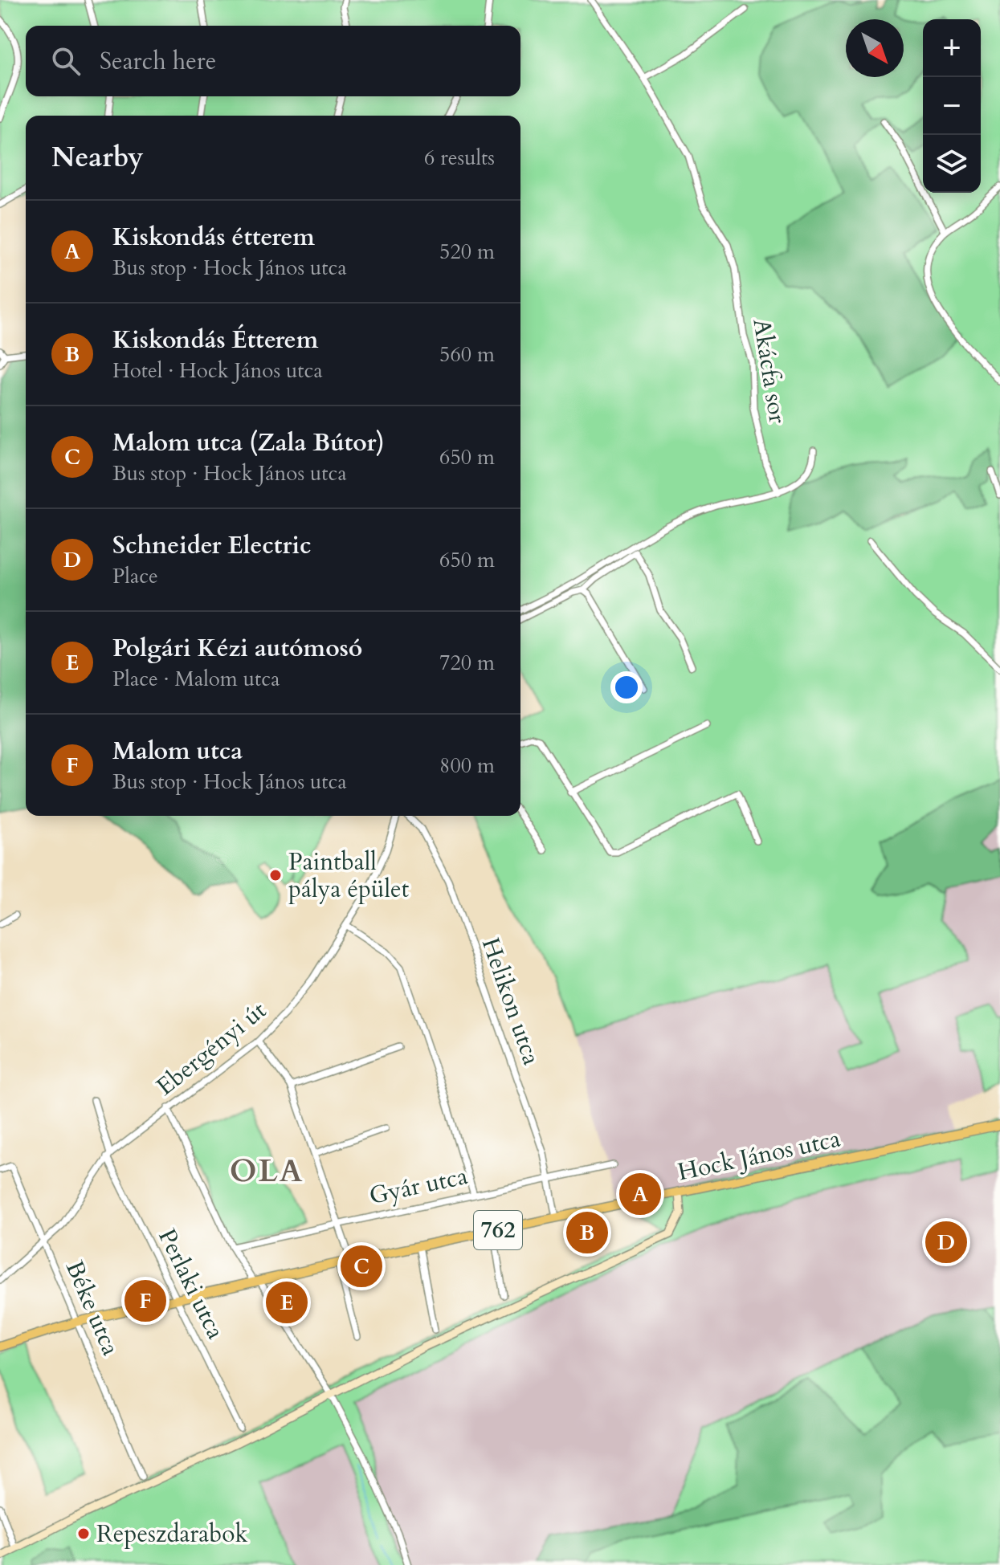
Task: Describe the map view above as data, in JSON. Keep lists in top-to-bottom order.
{
  "streets": {
    "main road": ["Hock János utca", "762"],
    "street": [
      "Akácfa sor",
      "Helikon utca",
      "Ebergényi út",
      "Gyár utca",
      "Perlaki utca",
      "Béke utca"
    ]
  },
  "crossings": [
    ["Helikon utca", "Hock János utca"],
    ["Helikon utca", "Gyár utca"],
    ["Ebergényi út", "Perlaki utca"],
    ["Ebergényi út", "Béke utca"],
    ["Hock János utca", "Perlaki utca"],
    ["Hock János utca", "Béke utca"]
  ],
  "districts": ["OLA"],
  "places": ["Paintball pálya épület", "Repeszdarabok"],
  "north": "bottom right",
  "page": {
    "map_buttons": ["+", "−"],
    "search": "Search here",
    "heading": ["Nearby", "6 results"],
    "list": [
      {
        "mark": "A",
        "name": "Kiskondás étterem",
        "note": "Bus stop · Hock János utca",
        "value": "520 m"
      },
      {
        "mark": "B",
        "name": "Kiskondás Étterem",
        "note": "Hotel · Hock János utca",
        "value": "560 m"
      },
      {
        "mark": "C",
        "name": "Malom utca (Zala Bútor)",
        "note": "Bus stop · Hock János utca",
        "value": "650 m"
      },
      {
        "mark": "D",
        "name": "Schneider Electric",
        "note": "Place",
        "value": "650 m"
      },
      {
        "mark": "E",
        "name": "Polgári Kézi autómosó",
        "note": "Place · Malom utca",
        "value": "720 m"
      },
      {
        "mark": "F",
        "name": "Malom utca",
        "note": "Bus stop · Hock János utca",
        "value": "800 m"
      }
    ],
    "pins": [
      "A",
      "B",
      "D",
      "C",
      "F",
      "E"
    ]
  }
}
